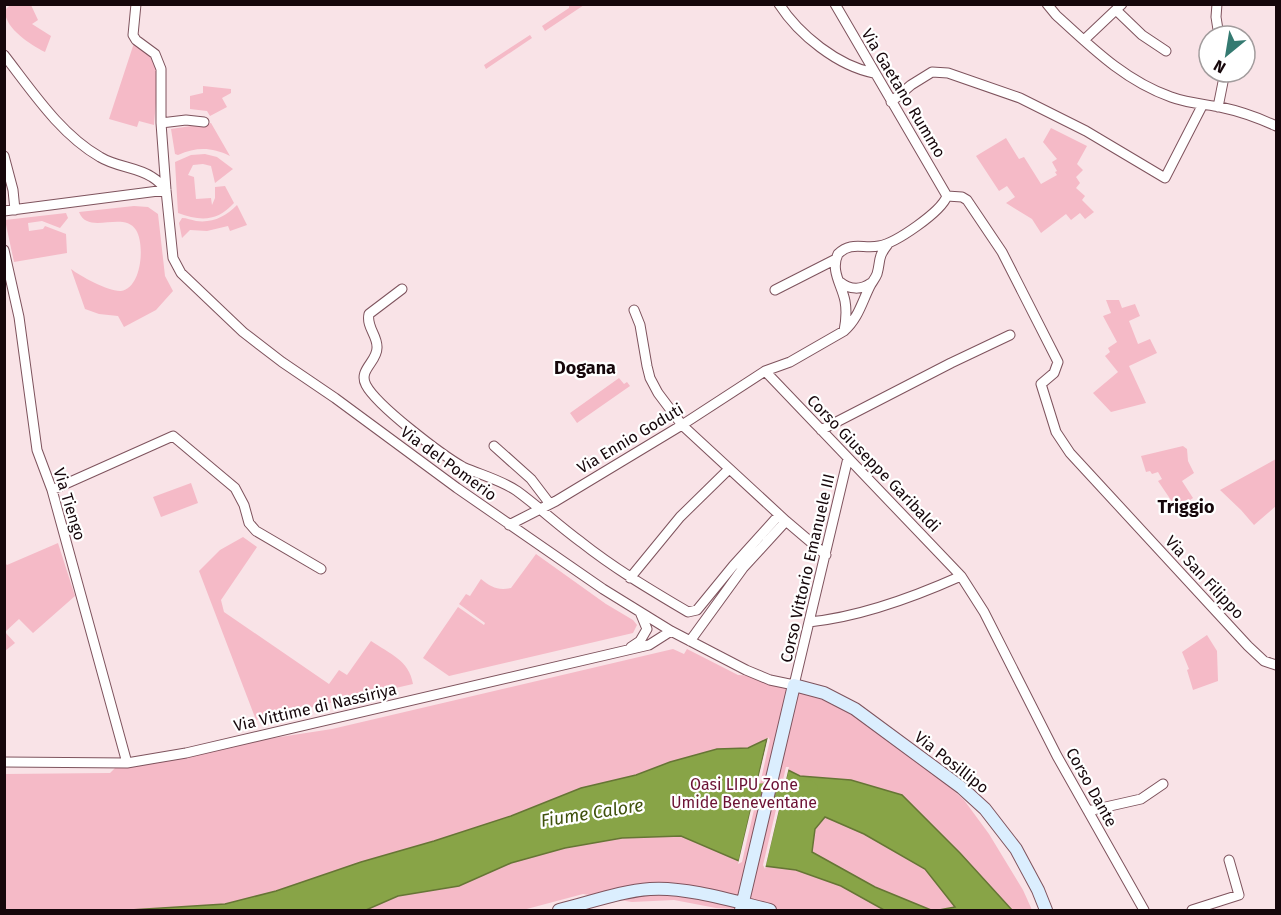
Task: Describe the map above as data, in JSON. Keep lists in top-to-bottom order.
{
  "streets": {
    "main road": ["Via Posillipo"],
    "street": [
      "Via Gaetano Rummo",
      "Via Ennio Goduti",
      "Via del Pomerio",
      "Corso Giuseppe Garibaldi",
      "Via Tiengo",
      "Corso Vittorio Emanuele III",
      "Via San Filippo",
      "Via Vittime di Nassiriya",
      "Corso Dante"
    ]
  },
  "crossings": [
    ["Via Gaetano Rummo", "Via San Filippo"],
    ["Via Ennio Goduti", "Via del Pomerio"],
    ["Via Ennio Goduti", "Corso Giuseppe Garibaldi"],
    ["Via del Pomerio", "Corso Vittorio Emanuele III"],
    ["Via del Pomerio", "Via Vittime di Nassiriya"],
    ["Via del Pomerio", "Via Posillipo"],
    ["Corso Giuseppe Garibaldi", "Corso Vittorio Emanuele III"],
    ["Corso Giuseppe Garibaldi", "Corso Dante"],
    ["Via Tiengo", "Via Vittime di Nassiriya"],
    ["Corso Vittorio Emanuele III", "Via Posillipo"]
  ],
  "districts": ["Dogana", "Triggio"],
  "water": ["Fiume Calore"],
  "parks": ["Oasi LIPU Zone Umide Beneventane"],
  "north": "bottom left"
}
